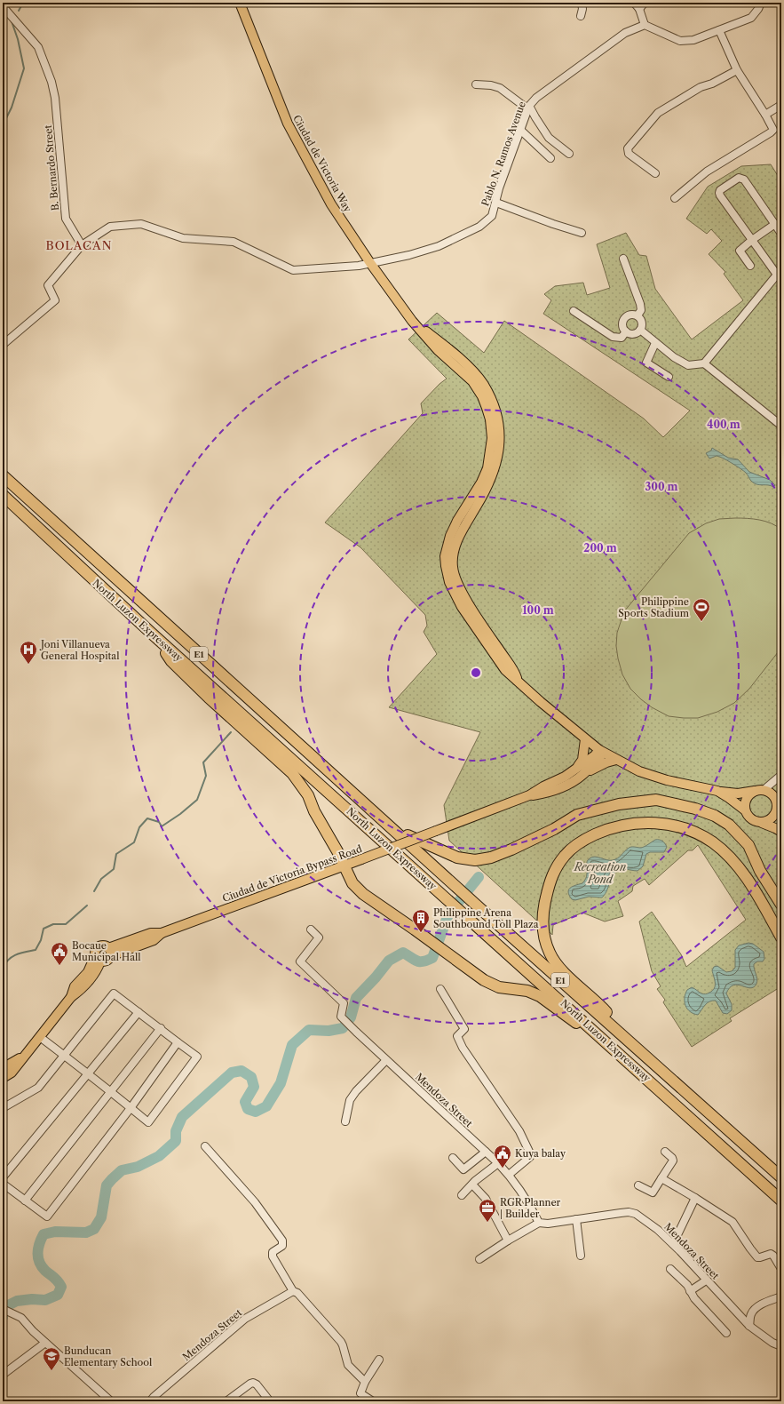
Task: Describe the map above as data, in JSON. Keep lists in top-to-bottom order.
{
  "streets": {
    "highway": ["North Luzon Expressway", "E1"],
    "main road": ["Ciudad de Victoria Way", "Ciudad de Victoria Bypass Road"],
    "street": ["Pablo N. Ramos Avenue", "B. Bernardo Street", "Mendoza Street"]
  },
  "crossings": [
    ["Pablo N. Ramos Avenue", "Ciudad de Victoria Way"],
    ["Pablo N. Ramos Avenue", "B. Bernardo Street"],
    ["Ciudad de Victoria Way", "Ciudad de Victoria Bypass Road"]
  ],
  "districts": ["BOLACAN"],
  "water": ["Recreation Pond"],
  "places": {
    "sports": ["Philippine Sports Stadium"],
    "hospital": ["Joni Villanueva General Hospital"],
    "building": ["Philippine Arena Southbound Toll Plaza"],
    "public building": ["Bocaue Municipal Hall", "Kuya balay"],
    "office": ["RGR Planner | Builder"],
    "school or university": ["Bunducan Elementary School"]
  },
  "rings": [
    "400 m",
    "300 m",
    "200 m",
    "100 m"
  ]
}
